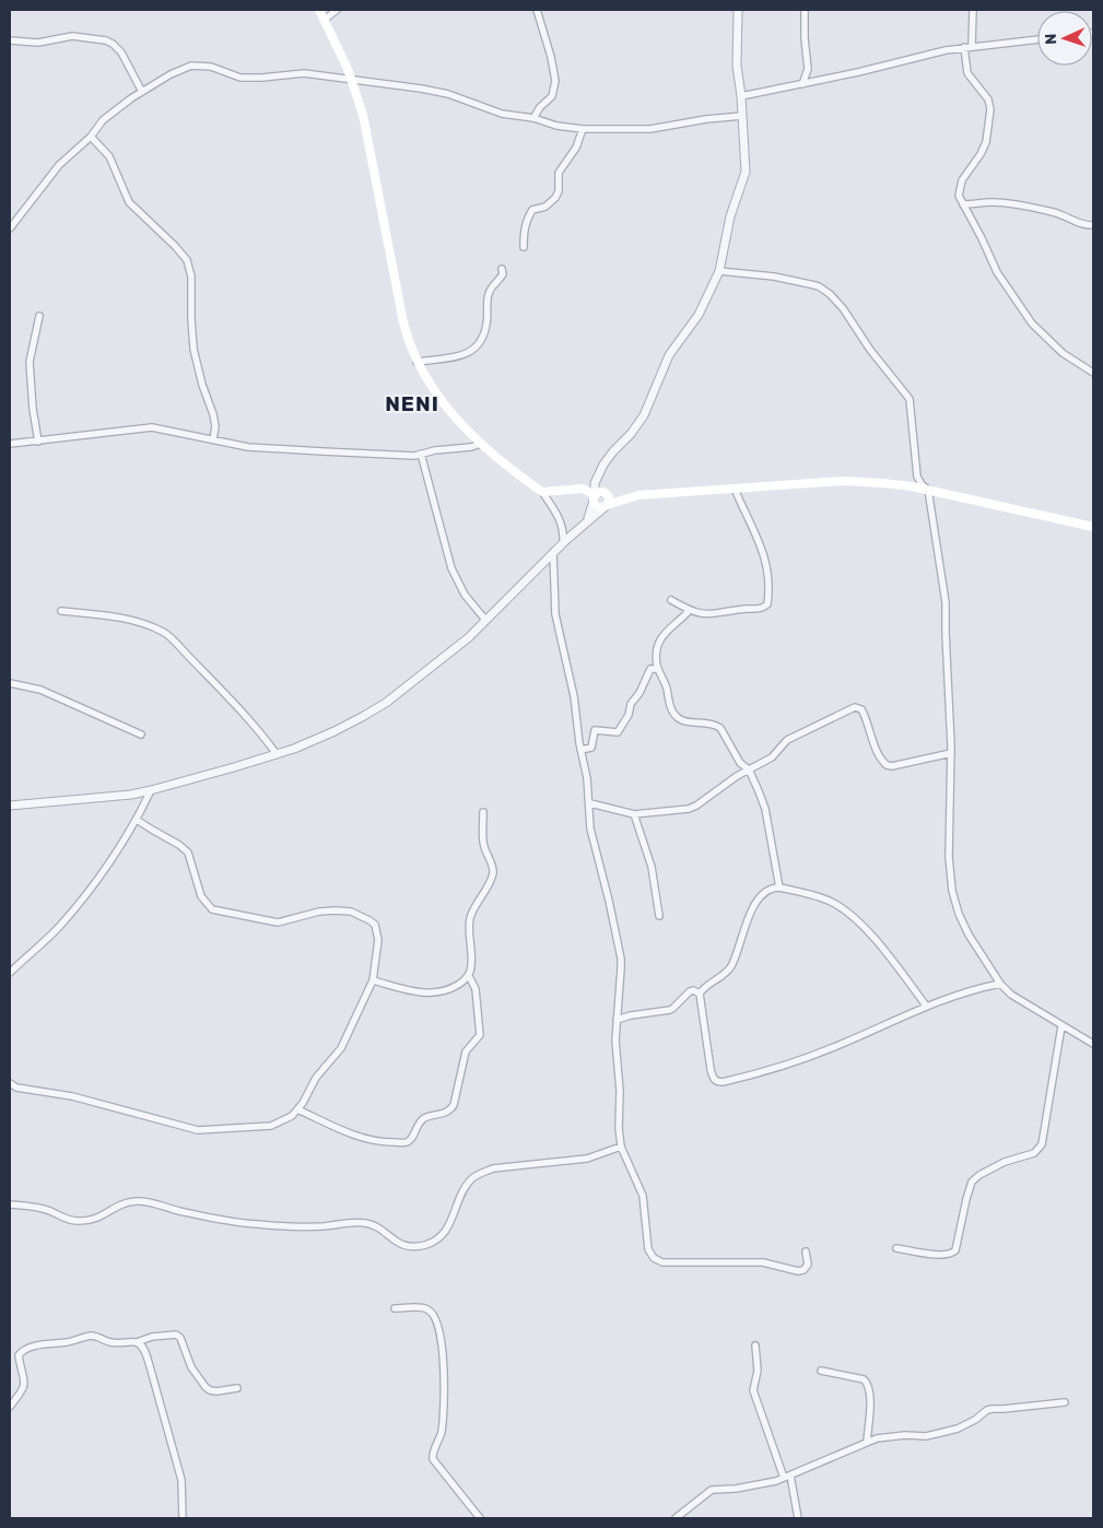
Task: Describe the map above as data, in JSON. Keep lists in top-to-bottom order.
{
  "districts": ["NENI"],
  "north": "left"
}
